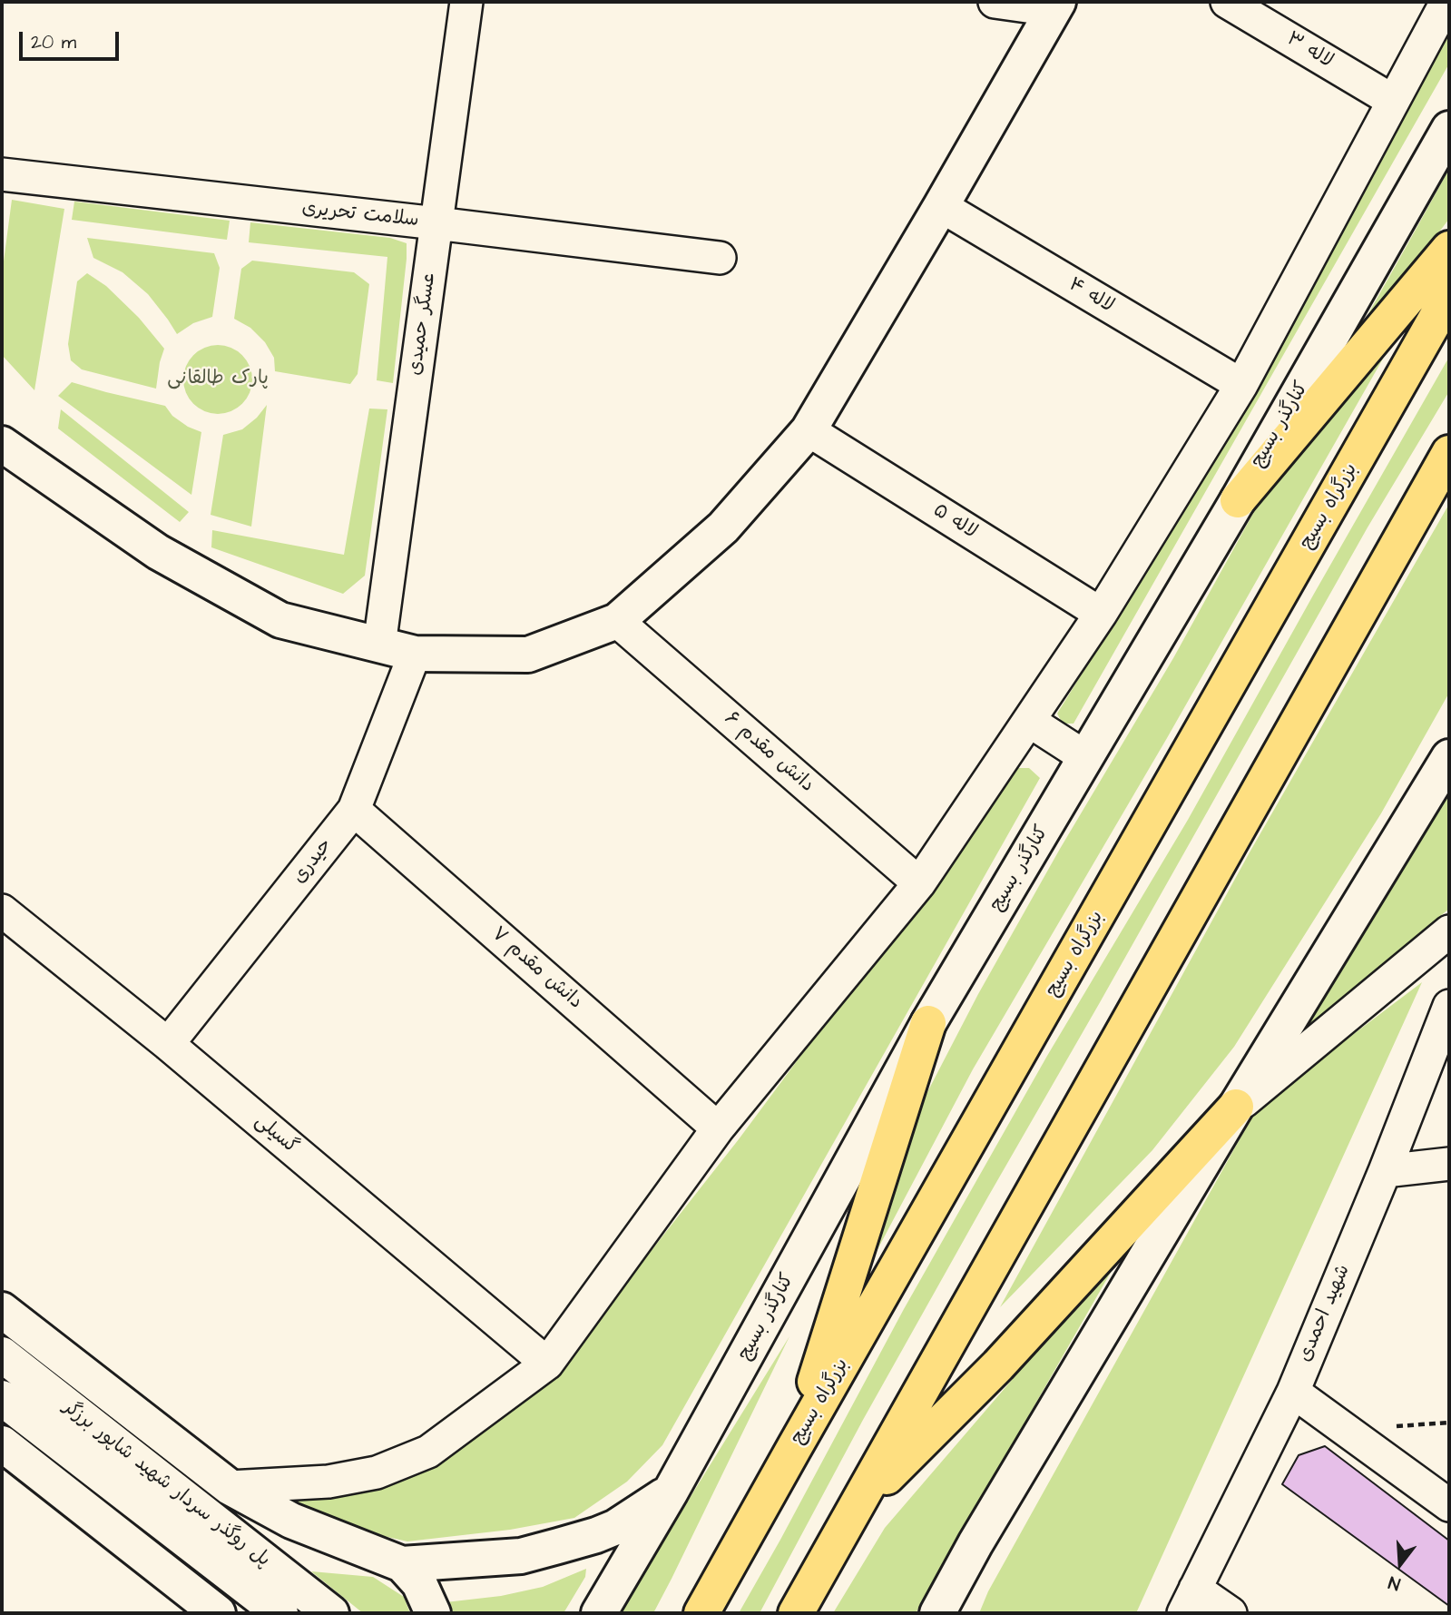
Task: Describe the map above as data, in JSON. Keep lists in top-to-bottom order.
{
  "streets": {
    "highway": ["بزرگراه بسیج"],
    "main road": ["کنارگذر بسیج", "پل روگذر سردار شهید شاپور برزگر"],
    "street": [
      "لاله ۳",
      "سلامت تحریری",
      "لاله ۴",
      "عسگر حمیدی",
      "لاله ۵",
      "دانش مقدم ۶",
      "حیدری",
      "دانش مقدم ۷",
      "گسیلی",
      "شهید احمدی"
    ]
  },
  "crossings": [
    ["سلامت تحریری", "عسگر حمیدی"],
    ["حیدری", "دانش مقدم ۷"],
    ["حیدری", "گسیلی"]
  ],
  "parks": ["پارک طالقانی"],
  "scale_bar": "20 m",
  "north": "bottom"
}
